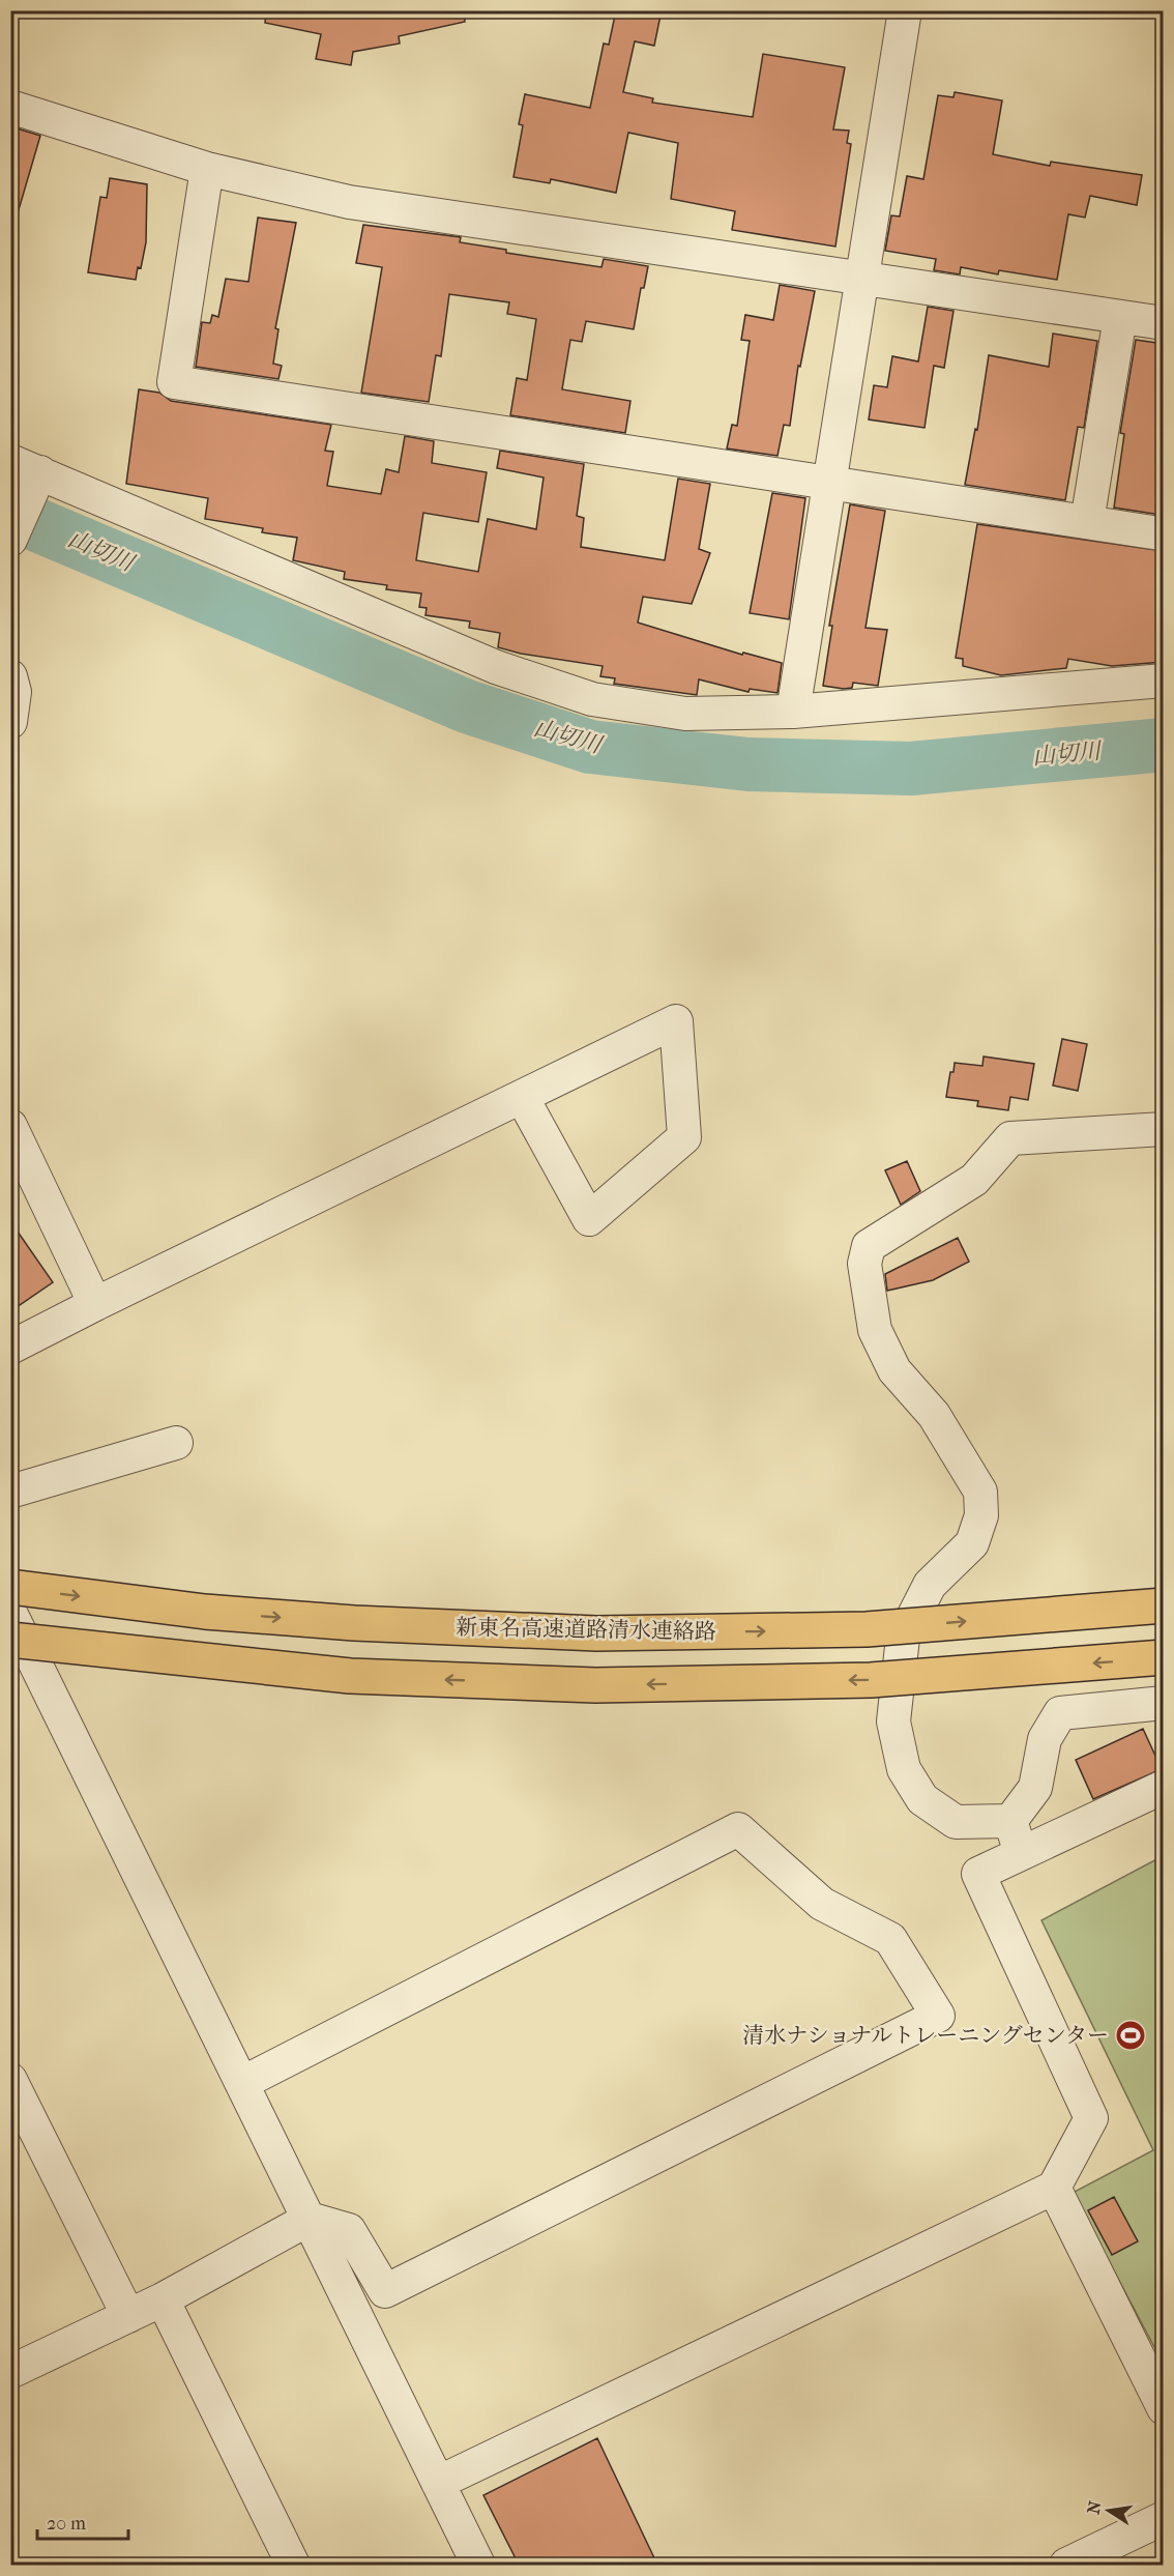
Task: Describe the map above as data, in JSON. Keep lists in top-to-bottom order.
{
  "streets": {
    "highway": ["新東名高速道路清水連絡路"]
  },
  "water": ["山切川"],
  "places": {
    "sports": ["清水ナショナルトレーニングセンター"]
  },
  "scale_bar": "20 m",
  "north": "left"
}
